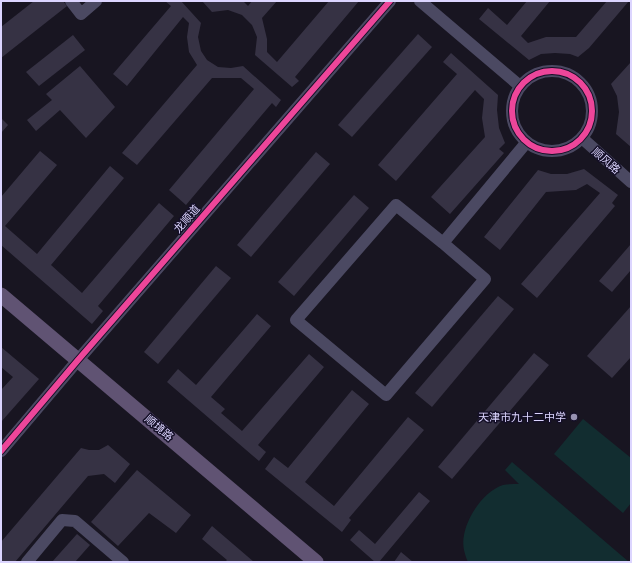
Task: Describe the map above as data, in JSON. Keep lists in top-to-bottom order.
{
  "streets": {
    "main road": ["顺境路"],
    "street": ["顺风路", "龙顺道"]
  },
  "crossings": [
    ["龙顺道", "顺境路"]
  ],
  "places": ["天津市九十二中学"]
}
